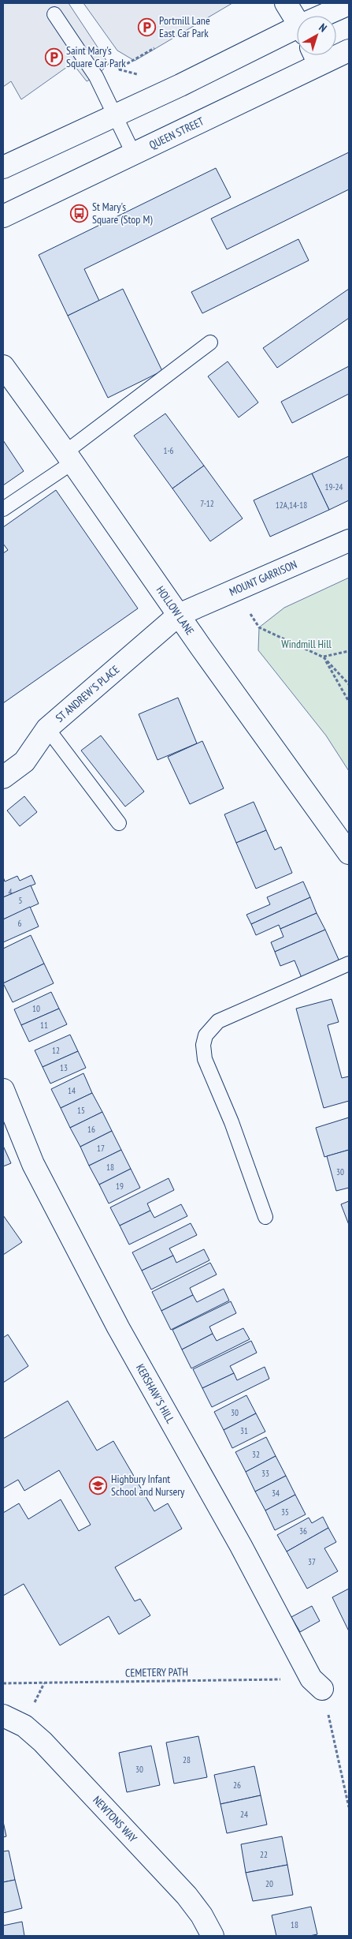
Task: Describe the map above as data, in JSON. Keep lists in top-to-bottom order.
{
  "streets": {
    "street": [
      "QUEEN STREET",
      "MOUNT GARRISON",
      "HOLLOW LANE",
      "ST ANDREW'S PLACE",
      "KERSHAW'S HILL",
      "NEWTONS WAY"
    ],
    "path": ["CEMETERY PATH"]
  },
  "crossings": [
    ["MOUNT GARRISON", "HOLLOW LANE"],
    ["MOUNT GARRISON", "ST ANDREW'S PLACE"],
    ["HOLLOW LANE", "ST ANDREW'S PLACE"],
    ["KERSHAW'S HILL", "CEMETERY PATH"]
  ],
  "parks": ["Windmill Hill"],
  "places": {
    "parking": ["Portmill Lane East Car Park", "Saint Mary's Square Car Park"],
    "bus stop": ["St Mary's Square (Stop M)"],
    "school or university": ["Highbury Infant School and Nursery"]
  },
  "house_numbers": [
    "1-6",
    "19-24",
    "7-12",
    "12A,14-18",
    "4",
    "5",
    "6",
    "10",
    "11",
    "12",
    "13",
    "14",
    "15",
    "16",
    "17",
    "18",
    "30",
    "19",
    "30",
    "31",
    "32",
    "33",
    "34",
    "35",
    "36",
    "37",
    "28",
    "30",
    "26",
    "24",
    "22",
    "20",
    "18"
  ],
  "north": "top right"
}
